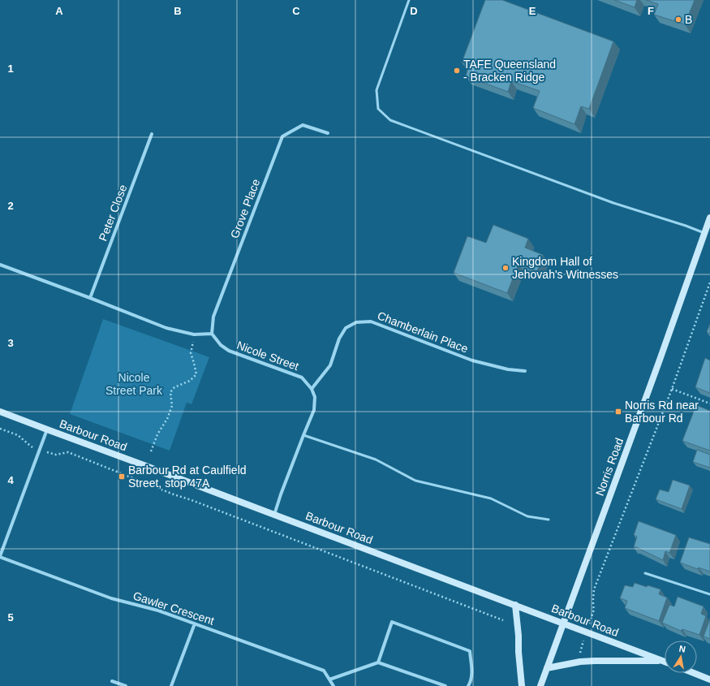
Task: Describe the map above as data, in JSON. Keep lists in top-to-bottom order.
{
  "streets": {
    "street": [
      "Grove Place",
      "Peter Close",
      "Chamberlain Place",
      "Nicole Street",
      "Barbour Road",
      "Norris Road",
      "Gawler Crescent"
    ]
  },
  "crossings": [
    ["Grove Place", "Nicole Street"],
    ["Chamberlain Place", "Nicole Street"],
    ["Barbour Road", "Norris Road"]
  ],
  "parks": ["Nicole Street Park"],
  "places": {
    "other": ["B", "TAFE Queensland - Bracken Ridge", "Kingdom Hall of Jehovah's Witnesses"],
    "transit": ["Norris Rd near Barbour Rd", "Barbour Rd at Caulfield Street, stop 47A"]
  },
  "north": "top",
  "grid": {
    "columns": [
      "A",
      "B",
      "C",
      "D",
      "E",
      "F"
    ],
    "rows": [
      "1",
      "2",
      "3",
      "4",
      "5"
    ]
  }
}
